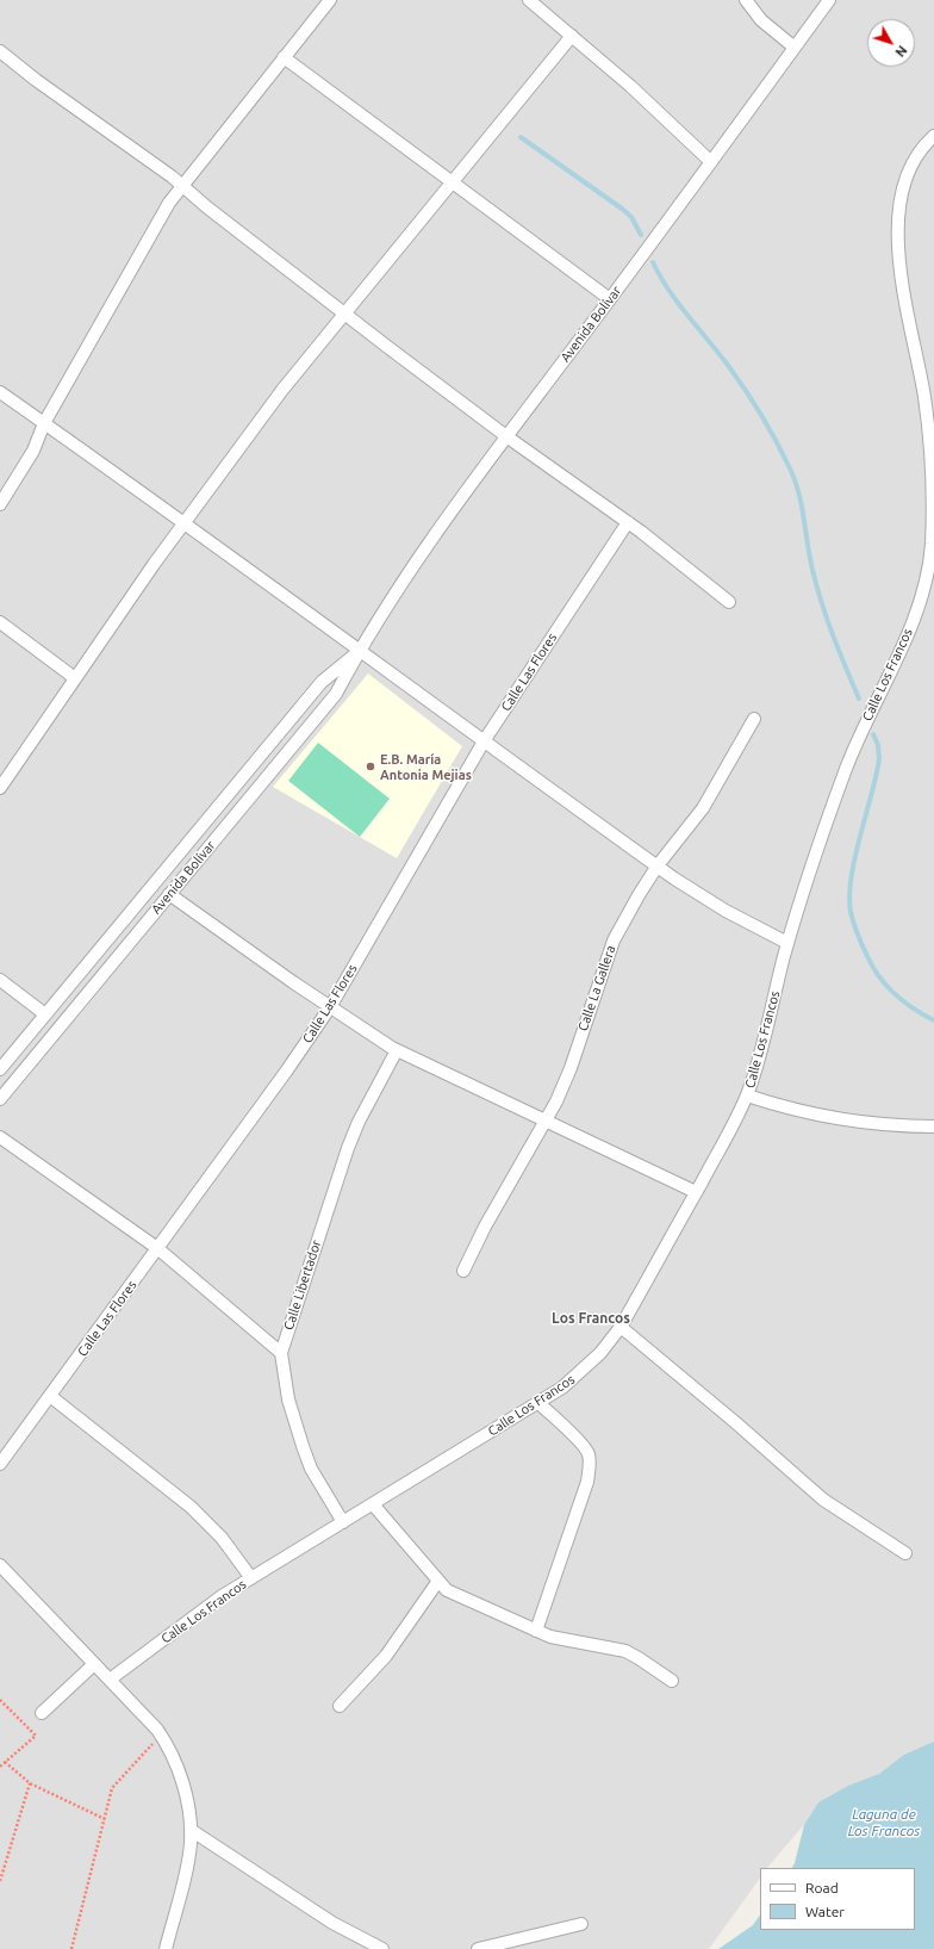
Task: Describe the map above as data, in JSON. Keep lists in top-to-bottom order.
{
  "streets": {
    "street": [
      "Avenida Bolívar",
      "Calle Las Flores",
      "Calle Los Francos",
      "Calle La Gallera",
      "Calle Libertador"
    ]
  },
  "crossings": [
    ["Calle Los Francos", "Calle Libertador"]
  ],
  "districts": ["Los Francos"],
  "water": ["Laguna de Los Francos"],
  "places": ["E.B. María Antonia Mejias"],
  "legend": ["Road", "Water"],
  "north": "bottom right"
}
